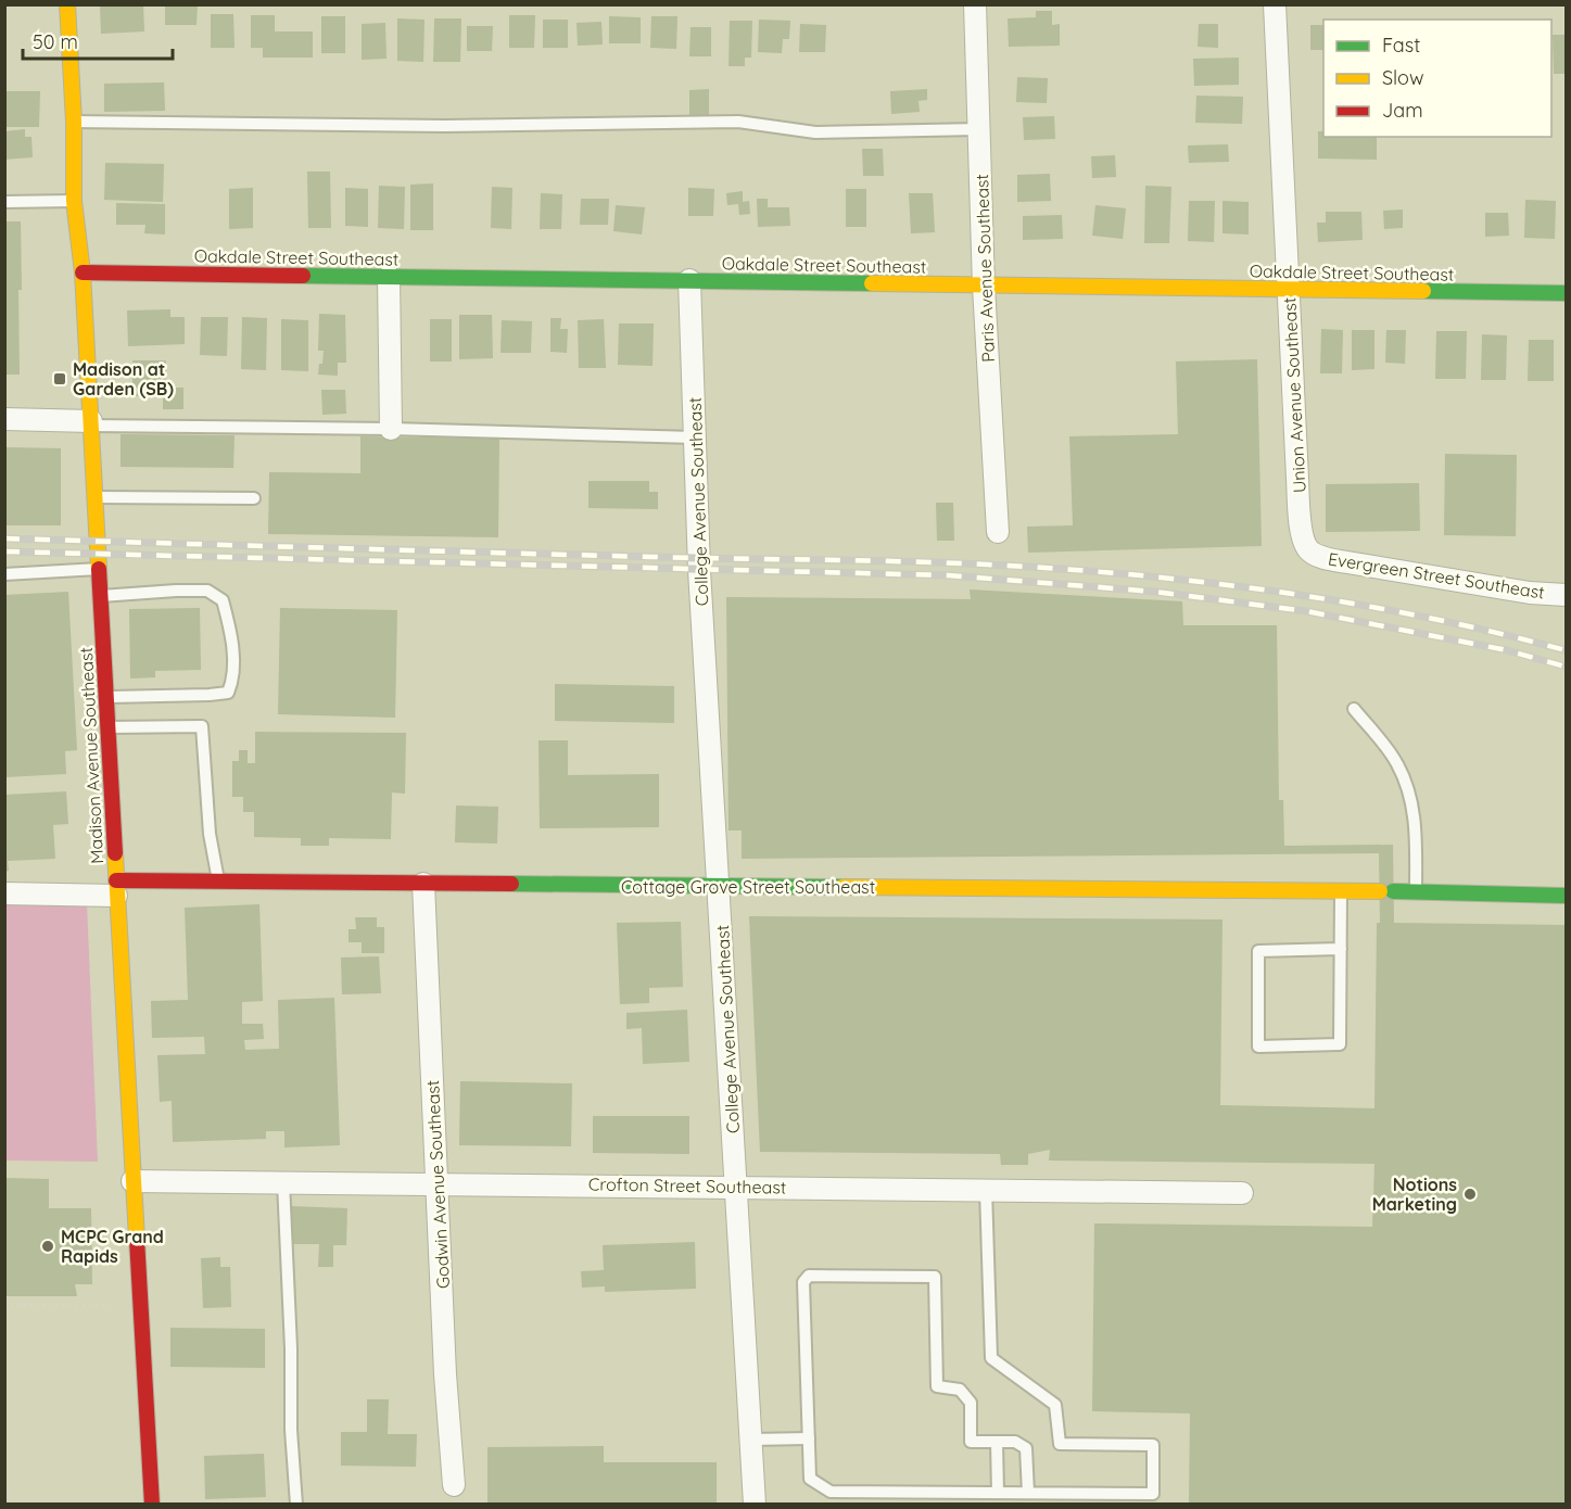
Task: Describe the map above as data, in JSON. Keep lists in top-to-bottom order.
{
  "streets": {
    "street": [
      "Oakdale Street Southeast",
      "Paris Avenue Southeast",
      "Union Avenue Southeast",
      "College Avenue Southeast",
      "Evergreen Street Southeast",
      "Madison Avenue Southeast",
      "Cottage Grove Street Southeast",
      "Godwin Avenue Southeast",
      "Crofton Street Southeast"
    ]
  },
  "crossings": [
    ["Oakdale Street Southeast", "Paris Avenue Southeast"],
    ["Oakdale Street Southeast", "Union Avenue Southeast"],
    ["Oakdale Street Southeast", "College Avenue Southeast"],
    ["Oakdale Street Southeast", "Madison Avenue Southeast"],
    ["Union Avenue Southeast", "Evergreen Street Southeast"],
    ["College Avenue Southeast", "Cottage Grove Street Southeast"],
    ["College Avenue Southeast", "Crofton Street Southeast"],
    ["Madison Avenue Southeast", "Cottage Grove Street Southeast"],
    ["Madison Avenue Southeast", "Crofton Street Southeast"],
    ["Cottage Grove Street Southeast", "Godwin Avenue Southeast"],
    ["Godwin Avenue Southeast", "Crofton Street Southeast"]
  ],
  "places": {
    "transit": ["Madison at Garden (SB)"],
    "other": ["Notions Marketing", "MCPC Grand Rapids"]
  },
  "legend": ["Fast", "Slow", "Jam"],
  "scale_bar": "50 m"
}
